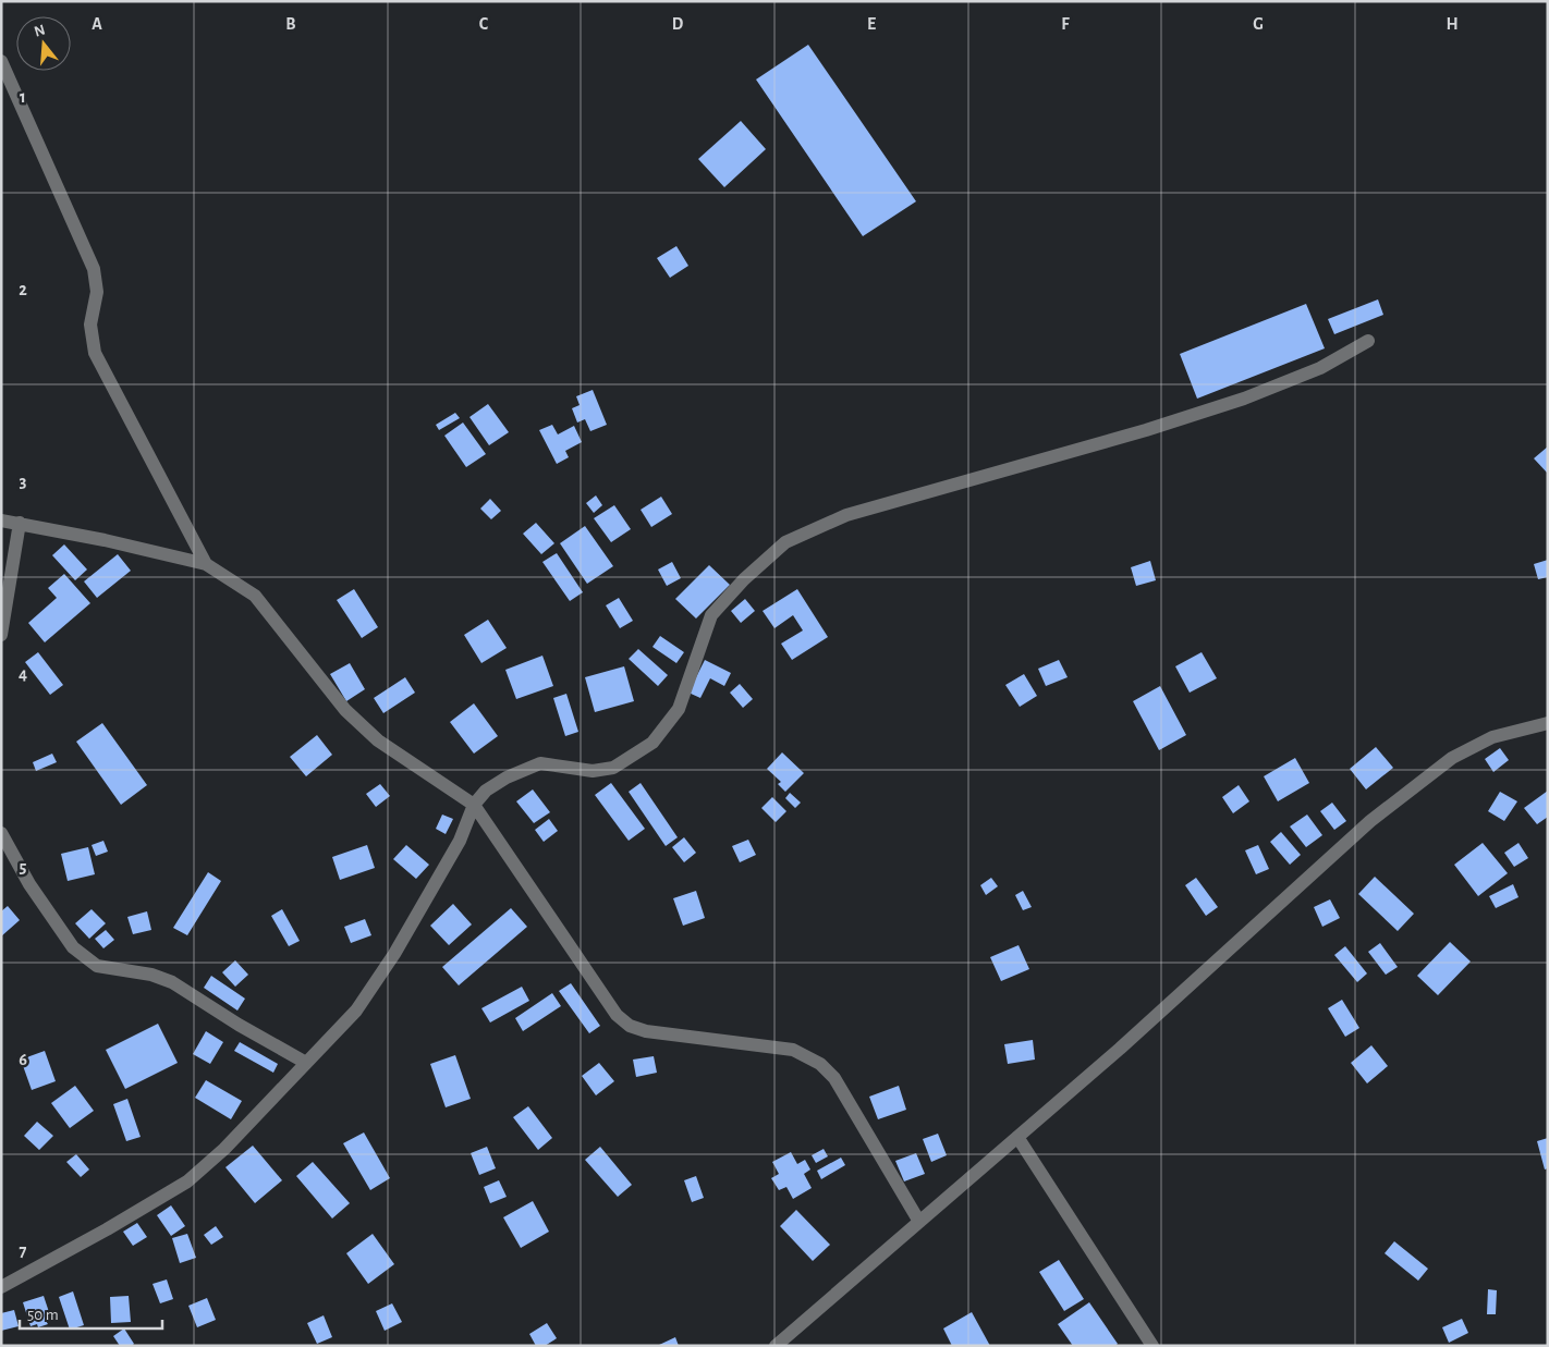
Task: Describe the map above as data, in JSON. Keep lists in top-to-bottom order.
{
  "scale_bar": "50 m",
  "north": "top",
  "grid": {
    "columns": [
      "A",
      "B",
      "C",
      "D",
      "E",
      "F",
      "G",
      "H"
    ],
    "rows": [
      "1",
      "2",
      "3",
      "4",
      "5",
      "6",
      "7"
    ]
  }
}
